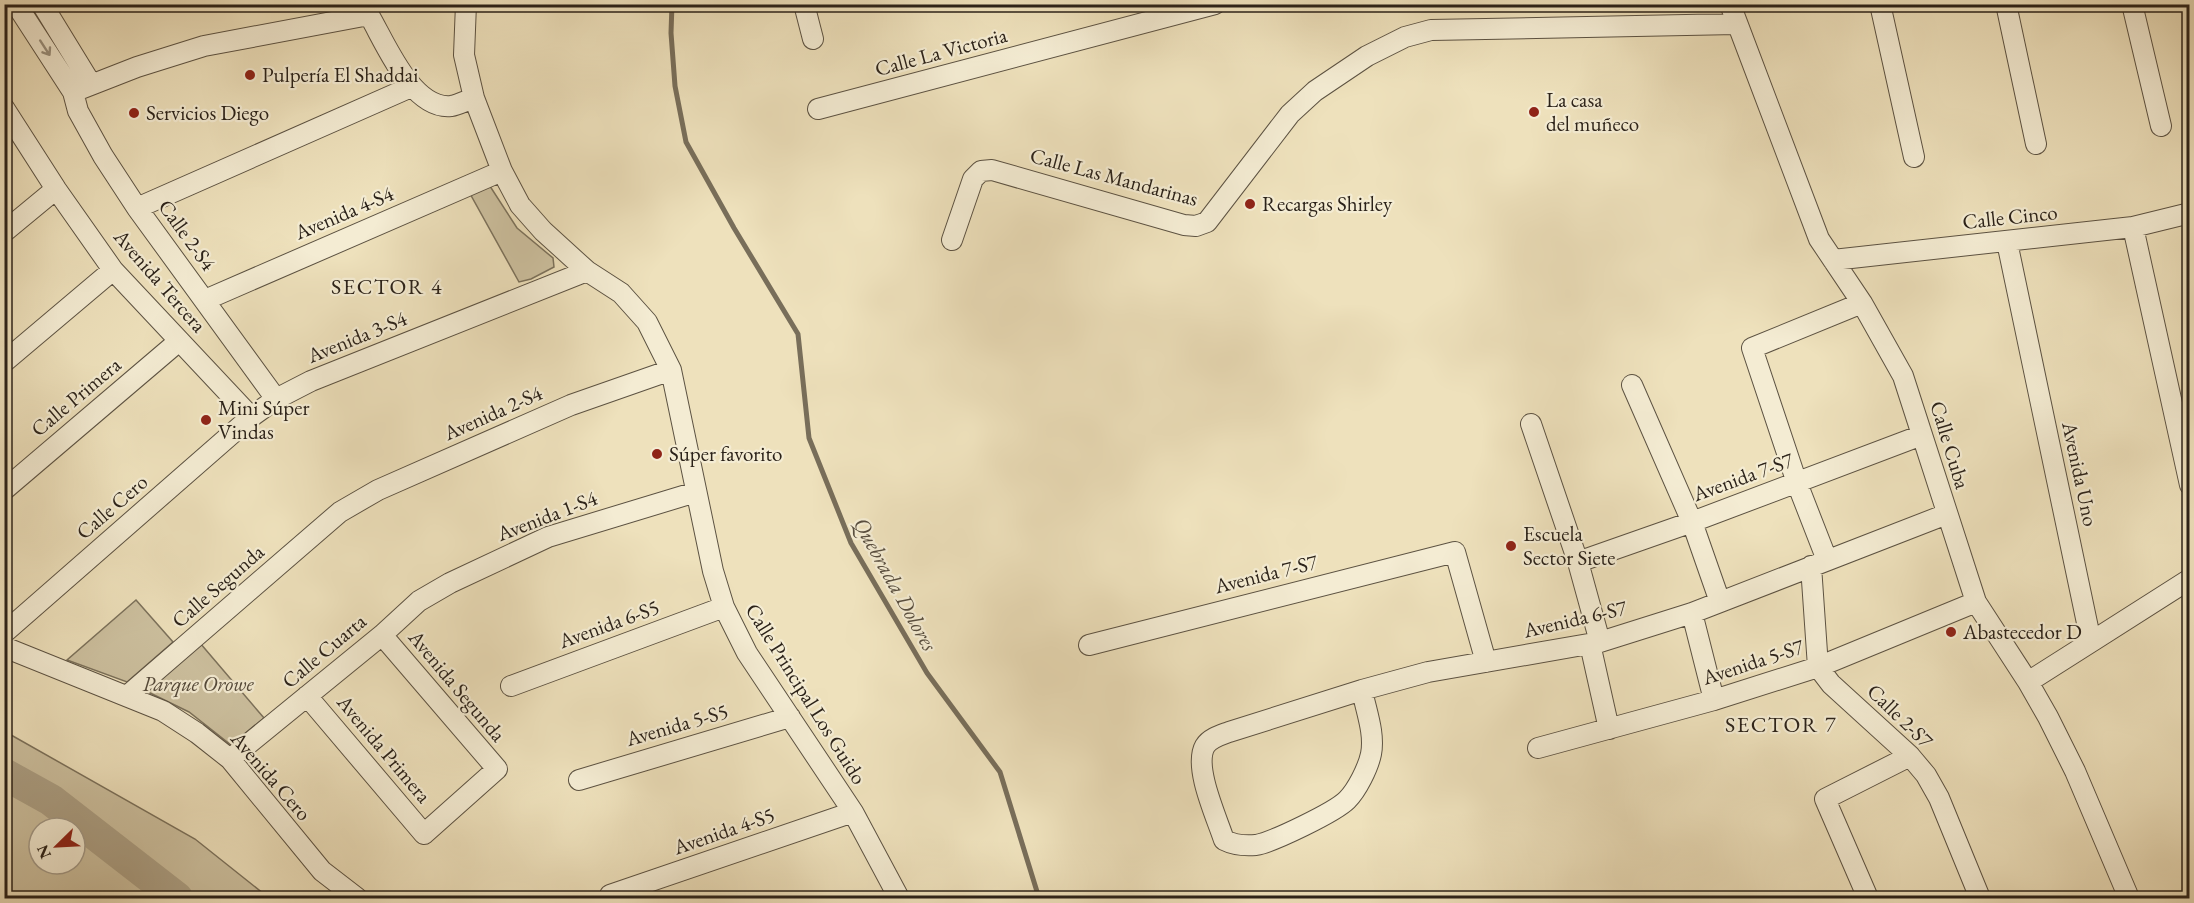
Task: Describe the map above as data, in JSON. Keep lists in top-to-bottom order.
{
  "streets": {
    "street": [
      "Calle La Victoria",
      "Calle Las Mandarinas",
      "Avenida 4-S4",
      "Calle Cinco",
      "Calle 2-S4",
      "Avenida Tercera",
      "Avenida 3-S4",
      "Calle Primera",
      "Avenida 2-S4",
      "Calle Cuba",
      "Avenida Uno",
      "Avenida 7-S7",
      "Calle Cero",
      "Avenida 1-S4",
      "Calle Segunda",
      "Avenida 6-S7",
      "Avenida 6-S5",
      "Calle Cuarta",
      "Avenida 5-S7",
      "Avenida Segunda",
      "Calle Principal Los Guido",
      "Calle 2-S7",
      "Avenida 5-S5",
      "Avenida Primera",
      "Avenida Cero",
      "Avenida 4-S5"
    ]
  },
  "crossings": [
    ["Calle Las Mandarinas", "Calle Cuba"],
    ["Avenida 4-S4", "Calle 2-S4"],
    ["Avenida 4-S4", "Calle Principal Los Guido"],
    ["Calle Cinco", "Calle Cuba"],
    ["Calle Cinco", "Avenida Uno"],
    ["Calle 2-S4", "Avenida 3-S4"],
    ["Avenida Tercera", "Avenida 3-S4"],
    ["Avenida Tercera", "Calle Primera"],
    ["Avenida Tercera", "Calle Cero"],
    ["Avenida 3-S4", "Calle Cero"],
    ["Avenida 3-S4", "Calle Principal Los Guido"],
    ["Avenida 2-S4", "Calle Segunda"],
    ["Avenida 2-S4", "Calle Principal Los Guido"],
    ["Calle Cuba", "Avenida 7-S7"],
    ["Calle Cuba", "Avenida 6-S7"],
    ["Calle Cuba", "Avenida 5-S7"],
    ["Avenida 7-S7", "Avenida 6-S7"],
    ["Avenida 1-S4", "Calle Cuarta"],
    ["Avenida 1-S4", "Calle Principal Los Guido"],
    ["Calle Segunda", "Avenida Cero"],
    ["Avenida 6-S5", "Calle Principal Los Guido"],
    ["Calle Cuarta", "Avenida Segunda"],
    ["Calle Cuarta", "Avenida Primera"],
    ["Calle Cuarta", "Avenida Cero"],
    ["Avenida 5-S7", "Calle 2-S7"],
    ["Avenida Segunda", "Avenida Primera"],
    ["Calle Principal Los Guido", "Avenida 5-S5"],
    ["Calle Principal Los Guido", "Avenida 4-S5"]
  ],
  "districts": ["SECTOR 4", "SECTOR 7"],
  "water": ["Quebrada Dolores"],
  "parks": ["Parque Orowe"],
  "places": [
    "Pulpería El Shaddai",
    "La casa del muñeco",
    "Servicios Diego",
    "Recargas Shirley",
    "Mini Súper Vindas",
    "Súper favorito",
    "Escuela Sector Siete",
    "Abastecedor D"
  ],
  "north": "bottom left"
}
